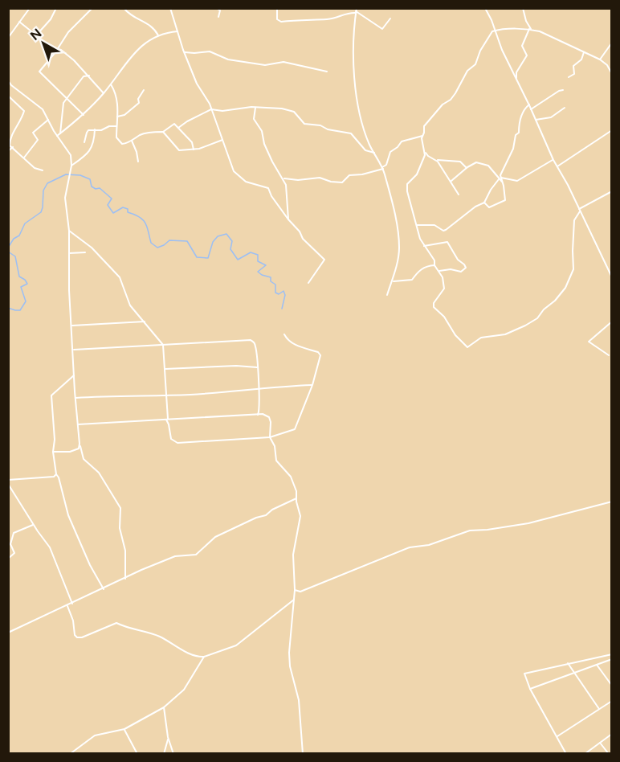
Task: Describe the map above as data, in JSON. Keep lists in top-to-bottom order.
{
  "north": "top left"
}
